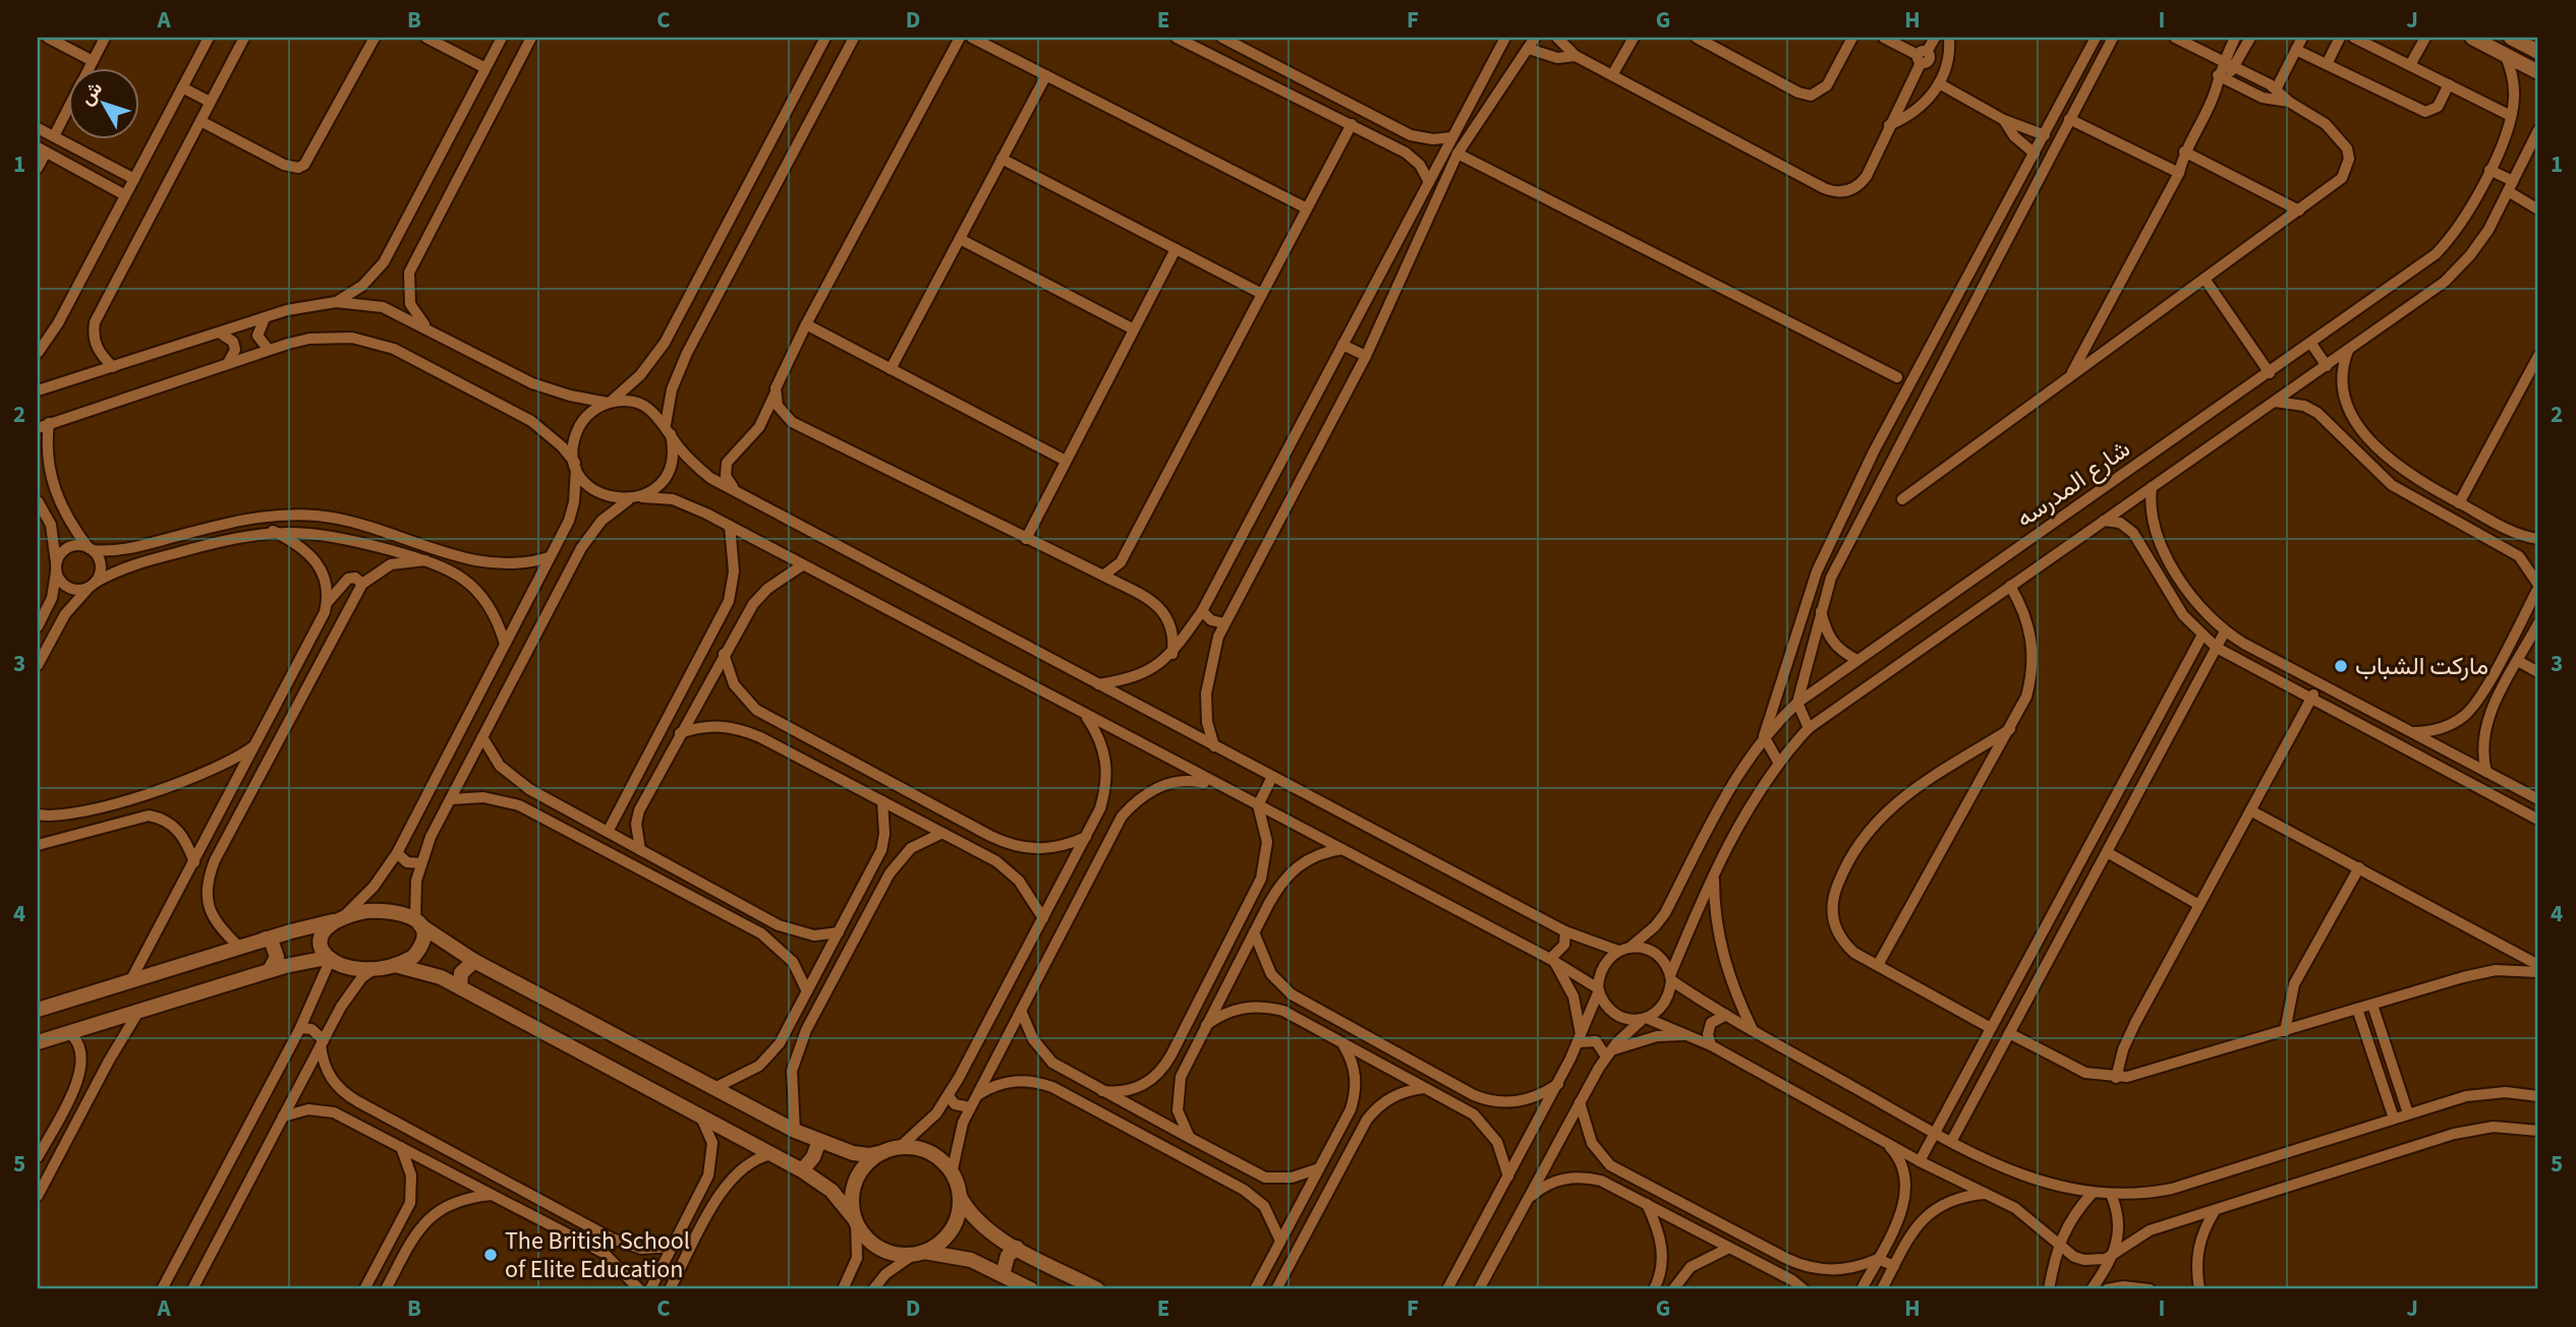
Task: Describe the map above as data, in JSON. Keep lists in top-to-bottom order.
{
  "streets": {
    "street": ["شارع المدرسه"]
  },
  "places": ["ماركت الشباب", "The British School of Elite Education"],
  "north": "top left",
  "grid": {
    "columns": [
      "A",
      "B",
      "C",
      "D",
      "E",
      "F",
      "G",
      "H",
      "I",
      "J"
    ],
    "rows": [
      "1",
      "2",
      "3",
      "4",
      "5"
    ]
  }
}
